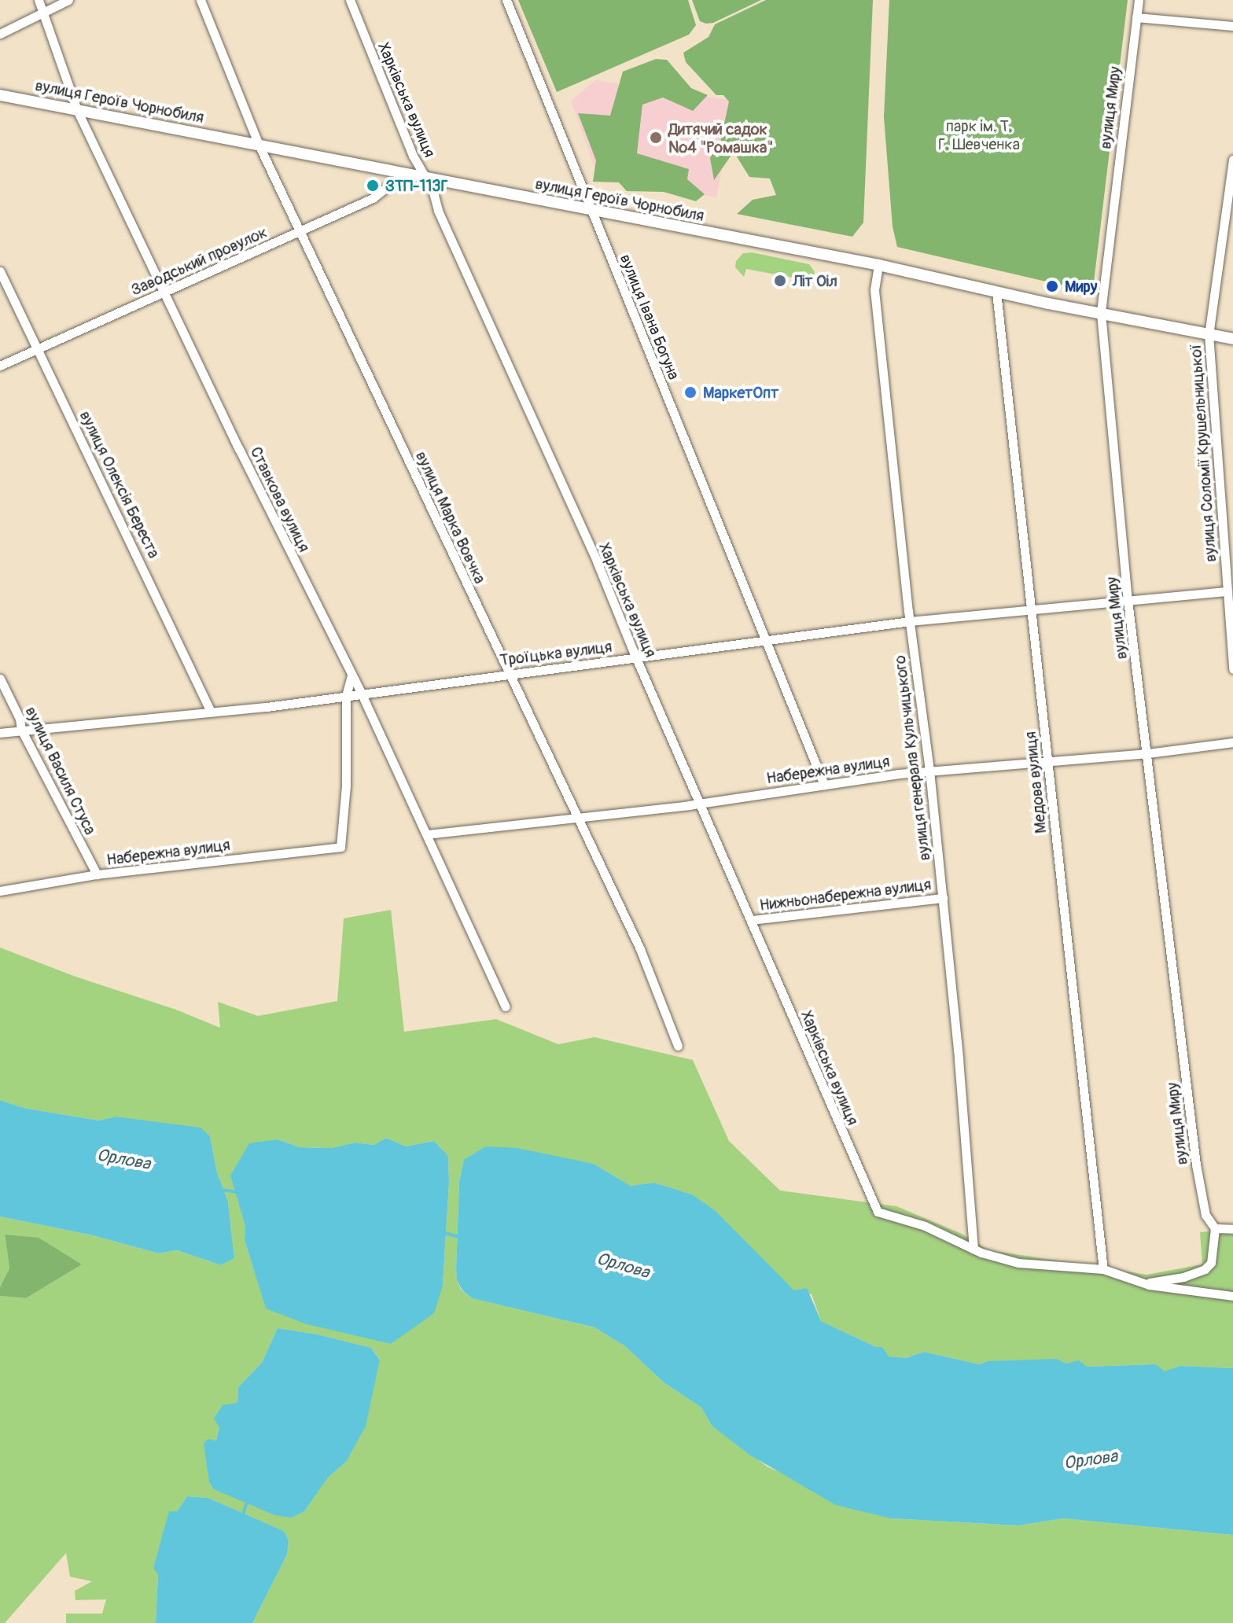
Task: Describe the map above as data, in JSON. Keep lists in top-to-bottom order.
{
  "streets": {
    "street": [
      "Харківська вулиця",
      "вулиця Героїв Чорнобиля",
      "вулиця Миру",
      "Заводський провулок",
      "вулиця Івана Богуна",
      "вулиця Соломії Крушельницької",
      "вулиця Олексія Береста",
      "Ставкова вулиця",
      "вулиця Марка Вовчка",
      "Троїцька вулиця",
      "вулиця генерала Кульчицького",
      "Набережна вулиця",
      "вулиця Василя Стуса",
      "Медова вулиця",
      "Нижньонабережна вулиця"
    ]
  },
  "crossings": [
    ["Харківська вулиця", "вулиця Героїв Чорнобиля"],
    ["Харківська вулиця", "Троїцька вулиця"],
    ["Харківська вулиця", "вулиця генерала Кульчицького"],
    ["Харківська вулиця", "Набережна вулиця"],
    ["Харківська вулиця", "Нижньонабережна вулиця"],
    ["вулиця Героїв Чорнобиля", "вулиця Миру"],
    ["вулиця Героїв Чорнобиля", "Заводський провулок"],
    ["вулиця Героїв Чорнобиля", "вулиця Івана Богуна"],
    ["вулиця Героїв Чорнобиля", "вулиця Соломії Крушельницької"],
    ["вулиця Героїв Чорнобиля", "Ставкова вулиця"],
    ["вулиця Героїв Чорнобиля", "вулиця Марка Вовчка"],
    ["вулиця Героїв Чорнобиля", "вулиця генерала Кульчицького"],
    ["вулиця Героїв Чорнобиля", "Медова вулиця"],
    ["вулиця Миру", "Троїцька вулиця"],
    ["вулиця Миру", "Набережна вулиця"],
    ["Заводський провулок", "вулиця Олексія Береста"],
    ["Заводський провулок", "Ставкова вулиця"],
    ["Заводський провулок", "вулиця Марка Вовчка"],
    ["вулиця Івана Богуна", "Троїцька вулиця"],
    ["вулиця Івана Богуна", "Набережна вулиця"],
    ["вулиця Соломії Крушельницької", "Троїцька вулиця"],
    ["вулиця Олексія Береста", "Троїцька вулиця"],
    ["Ставкова вулиця", "Троїцька вулиця"],
    ["Ставкова вулиця", "Набережна вулиця"],
    ["вулиця Марка Вовчка", "Троїцька вулиця"],
    ["вулиця Марка Вовчка", "Набережна вулиця"],
    ["Троїцька вулиця", "вулиця генерала Кульчицького"],
    ["Троїцька вулиця", "Набережна вулиця"],
    ["Троїцька вулиця", "вулиця Василя Стуса"],
    ["Троїцька вулиця", "Медова вулиця"],
    ["вулиця генерала Кульчицького", "Набережна вулиця"],
    ["вулиця генерала Кульчицького", "Нижньонабережна вулиця"],
    ["Набережна вулиця", "вулиця Василя Стуса"],
    ["Набережна вулиця", "Медова вулиця"]
  ],
  "water": ["Орлова"],
  "parks": ["парк ім. Т. Г. Шевченка"],
  "places": [
    "Дитячий садок №4 \"Ромашка\"",
    "ЗТП-113Г",
    "Літ Оіл",
    "Миру",
    "МаркетОпт"
  ]
}
